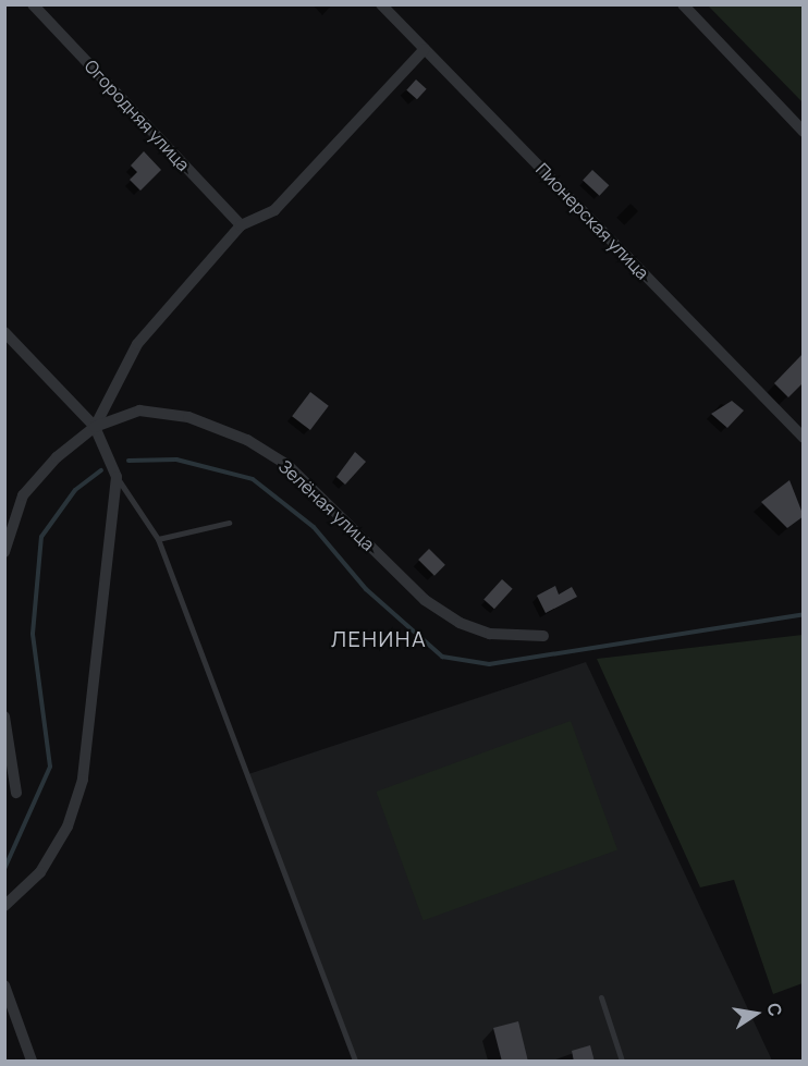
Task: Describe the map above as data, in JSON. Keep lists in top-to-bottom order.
{
  "streets": {
    "street": ["Огородняя улица", "Пионерская улица", "Зелёная улица"]
  },
  "districts": ["ЛЕНИНА"],
  "north": "right"
}
